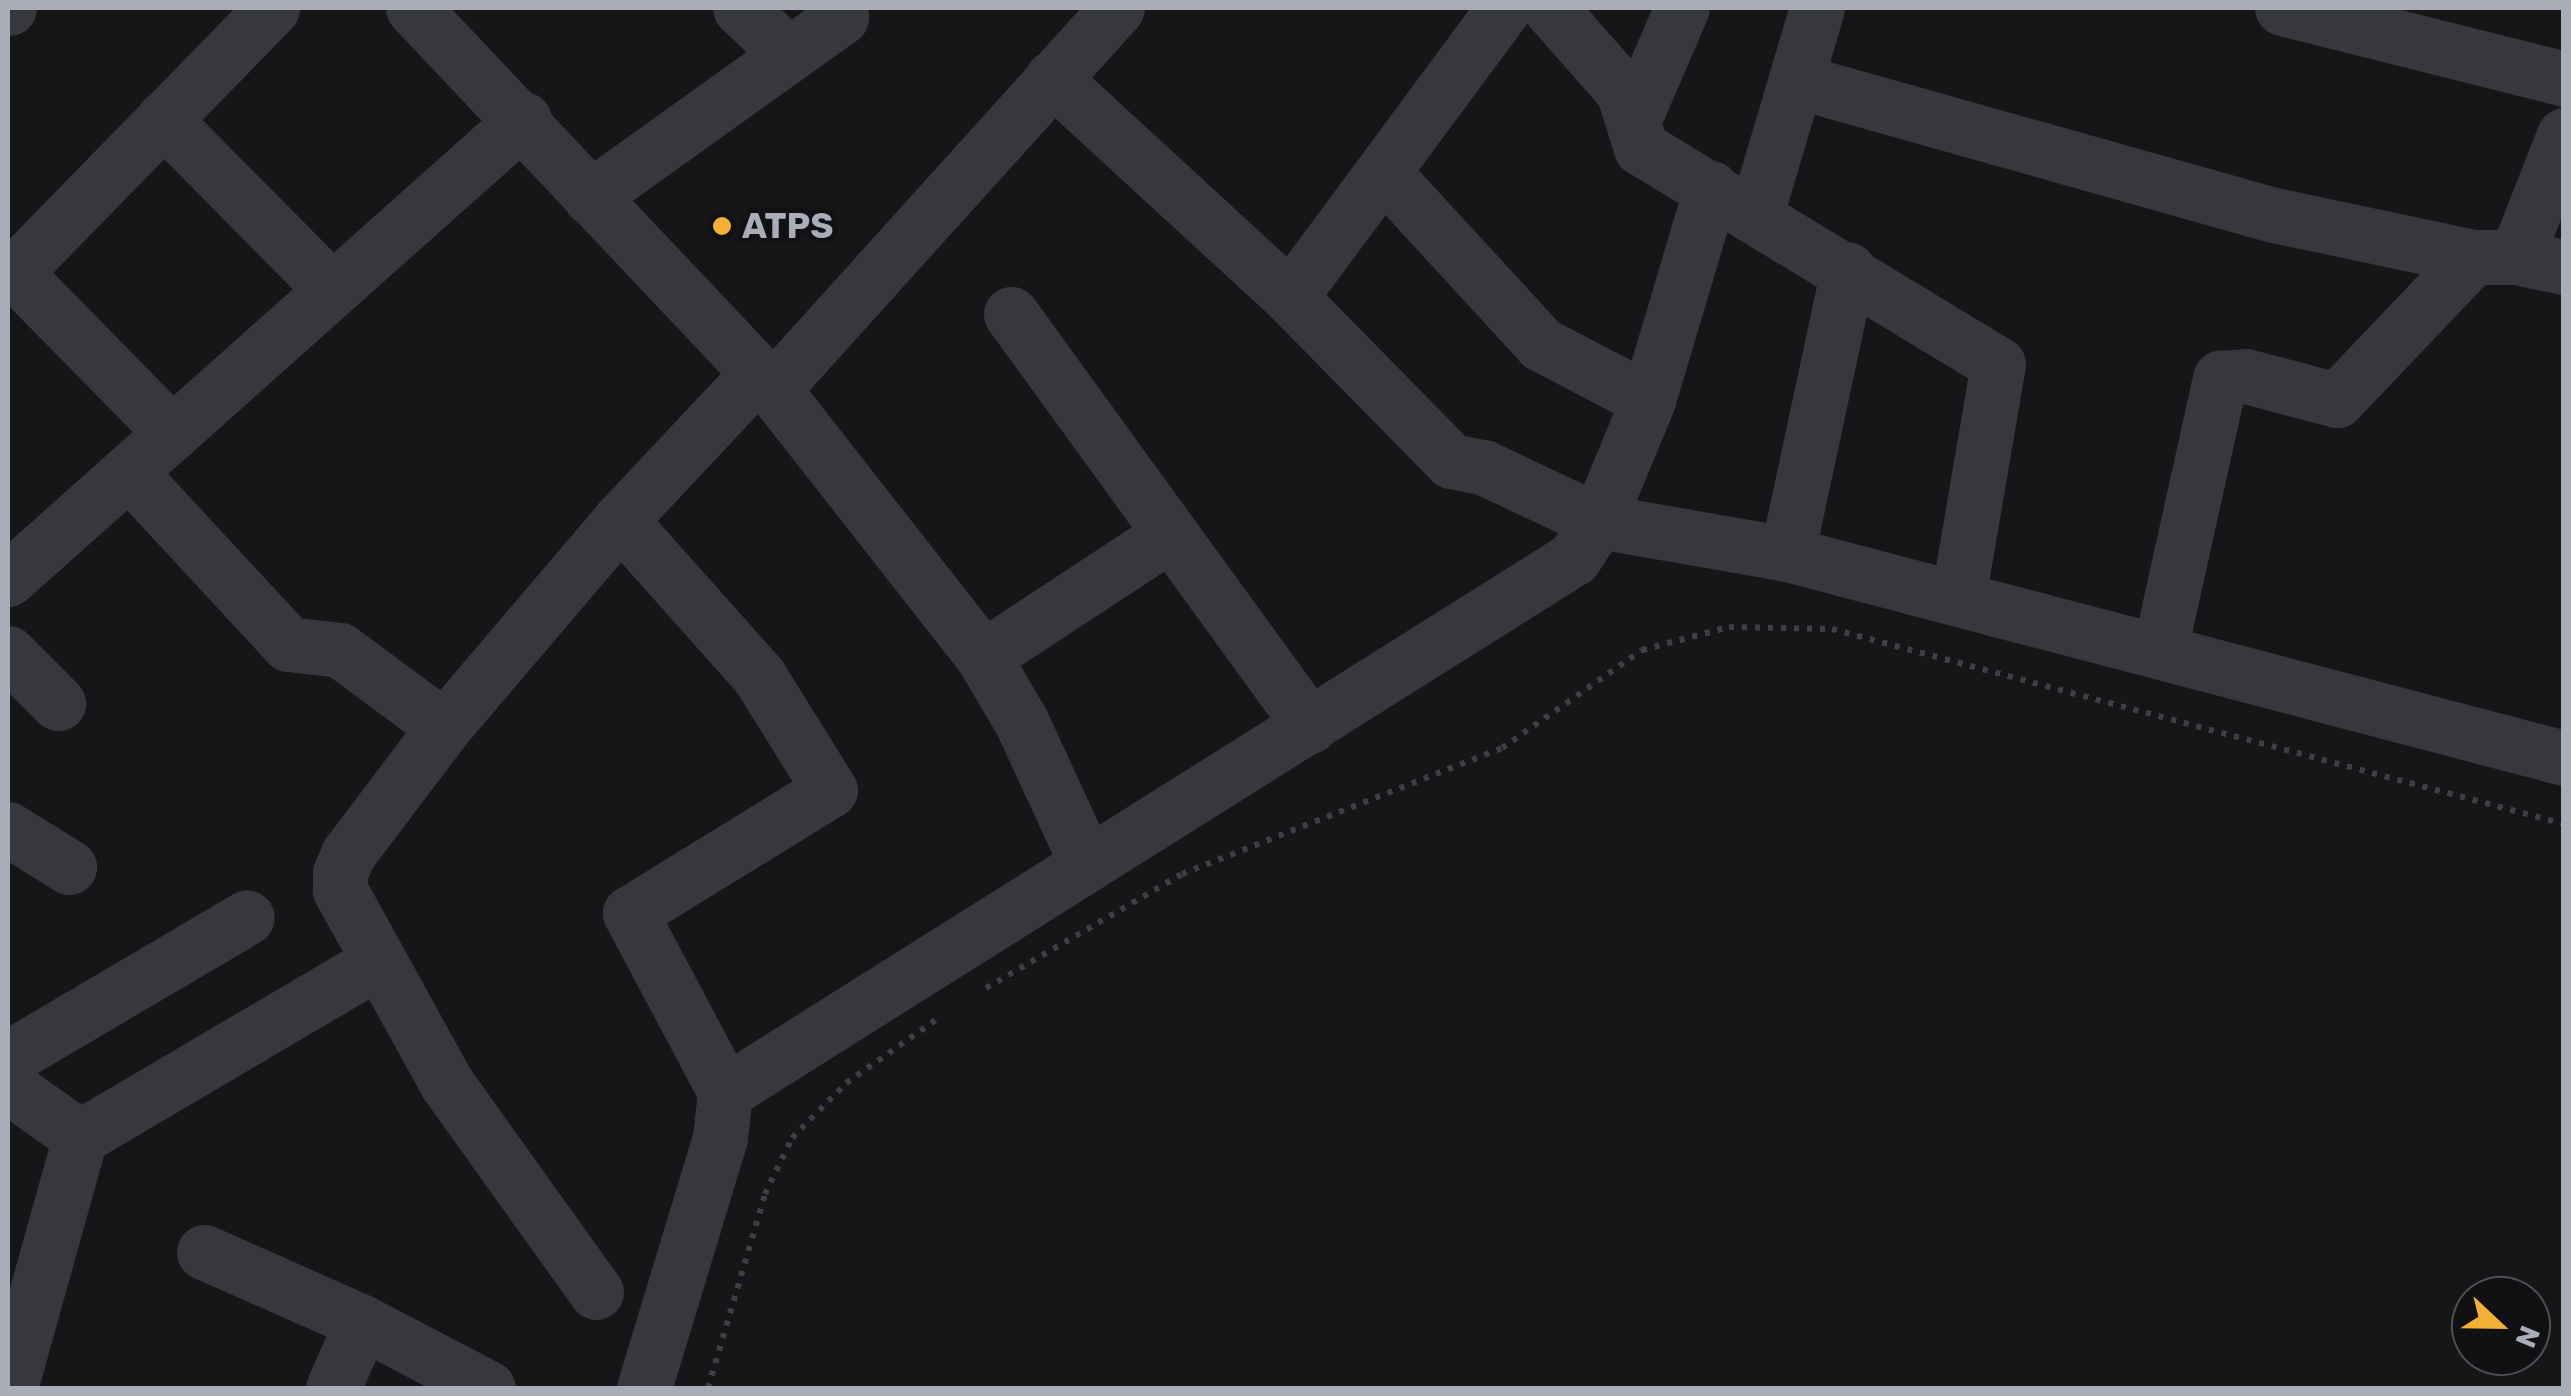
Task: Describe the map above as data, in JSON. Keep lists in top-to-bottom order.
{
  "places": ["ATPS"],
  "north": "right"
}
